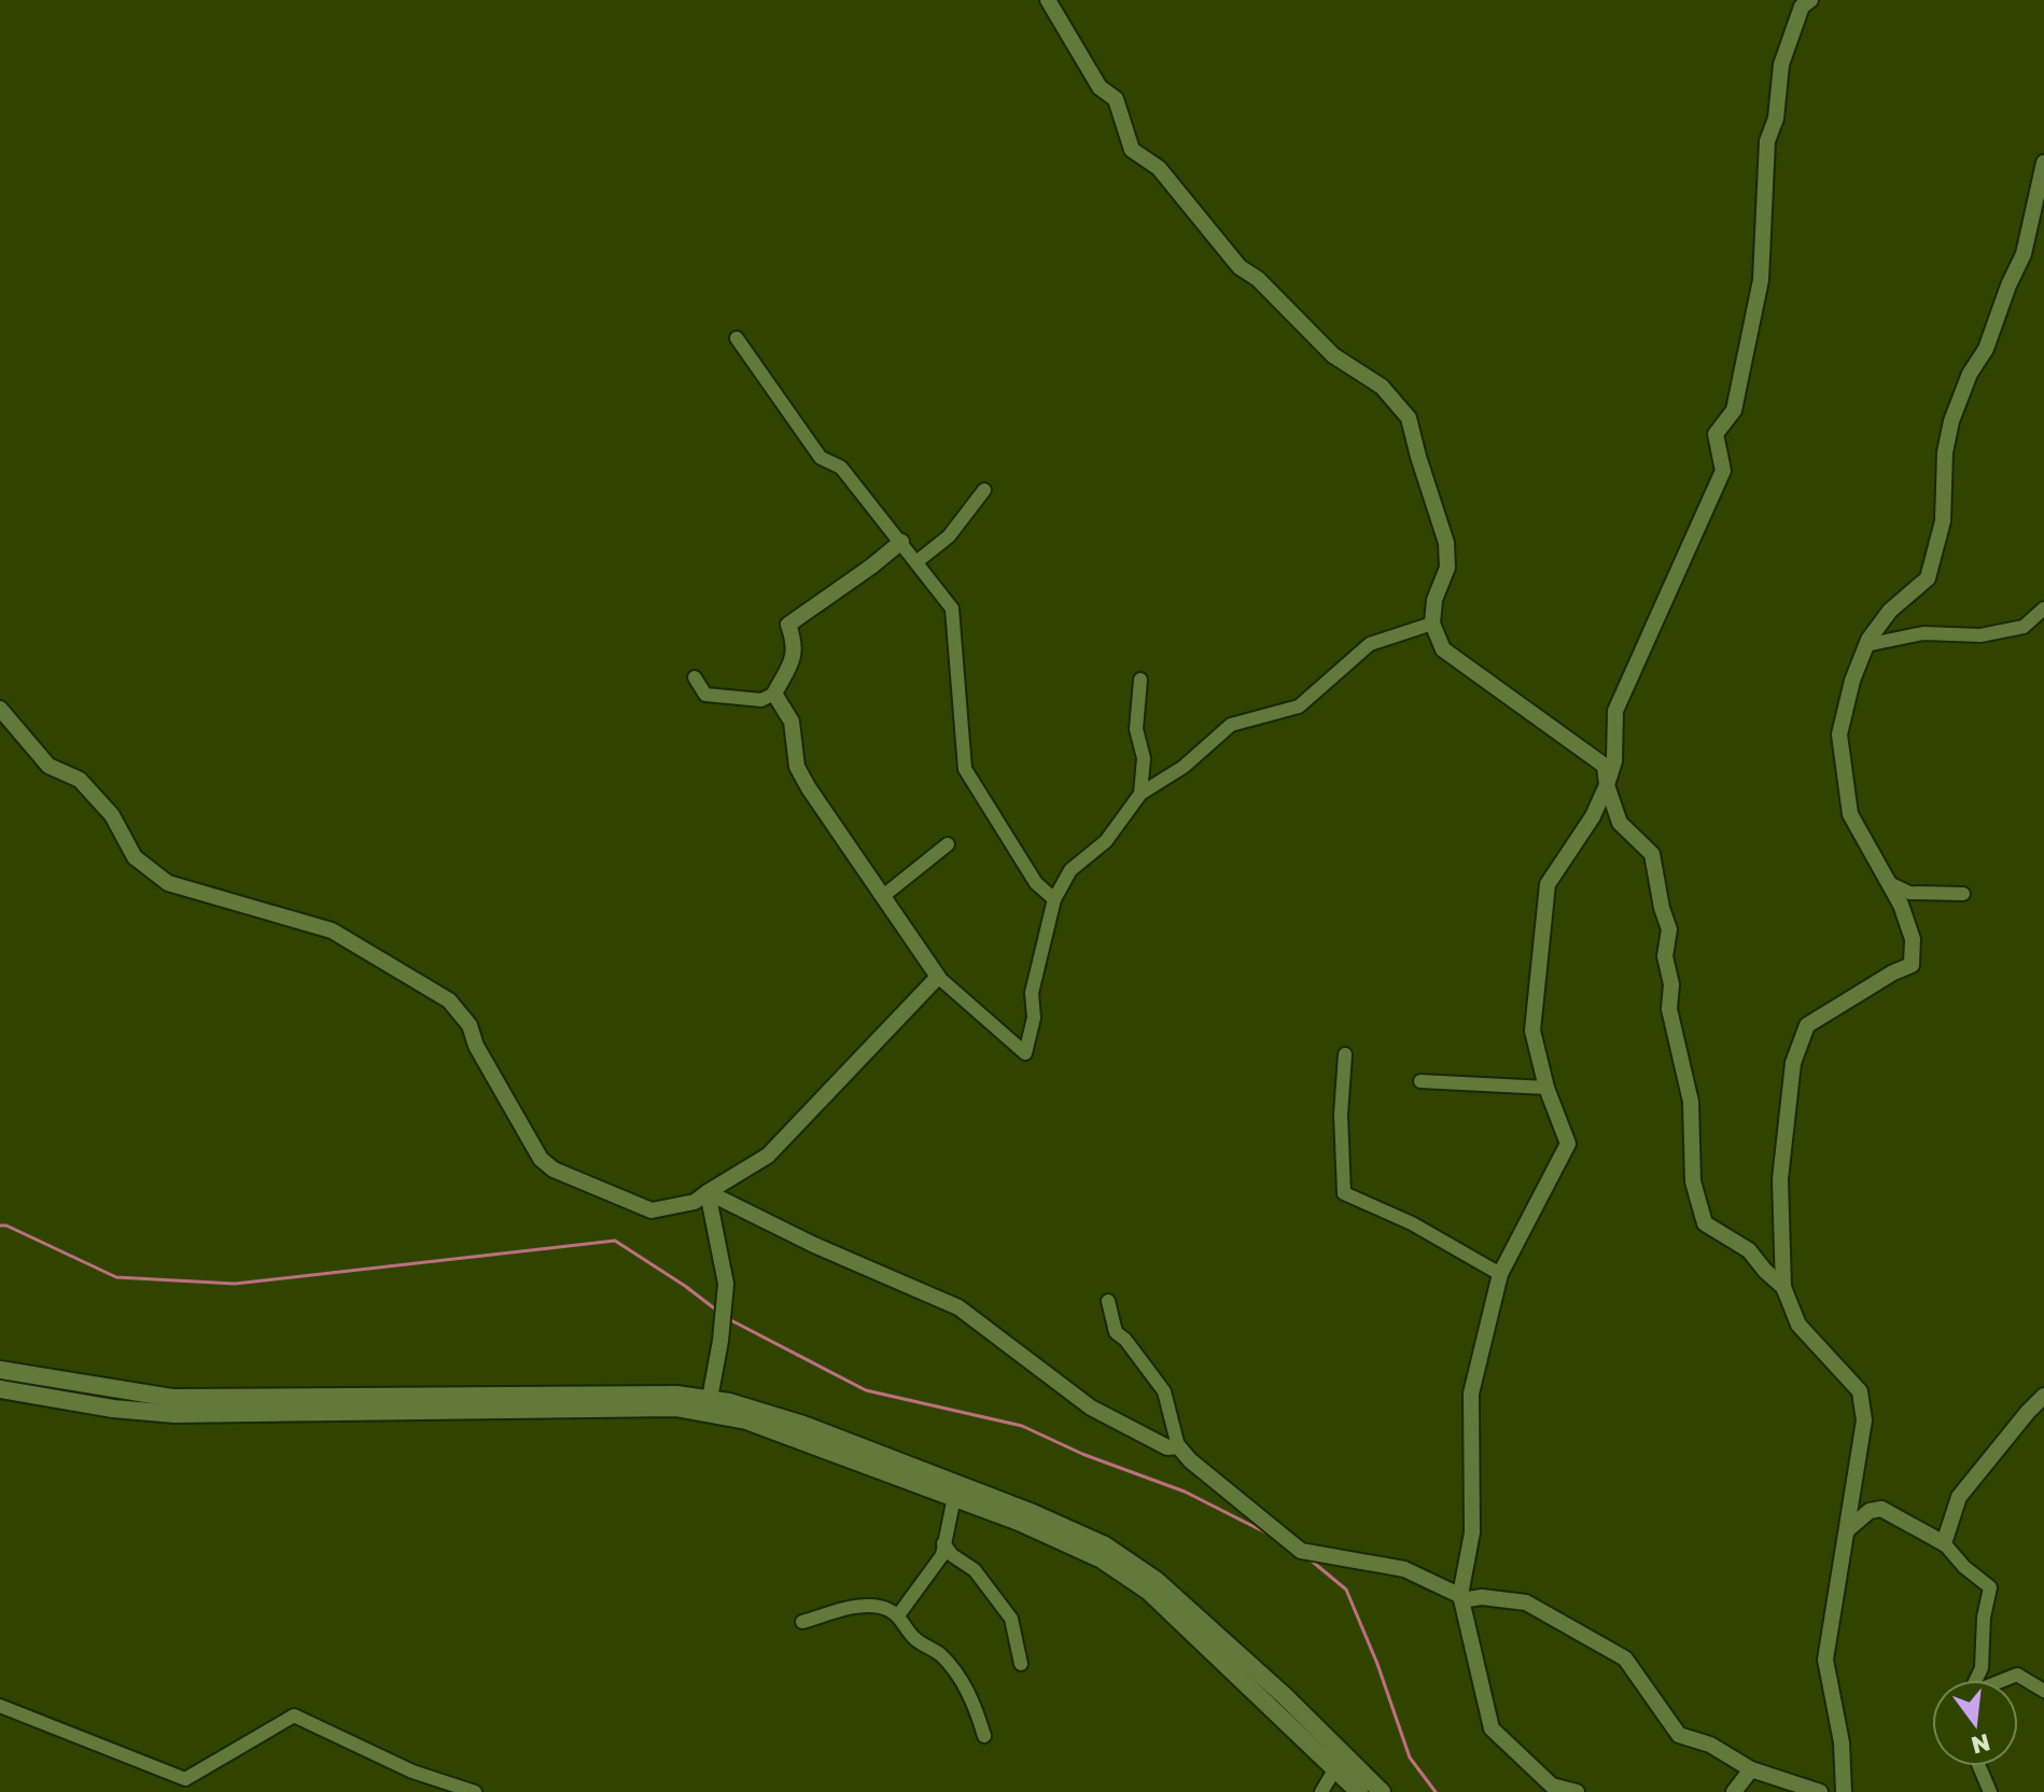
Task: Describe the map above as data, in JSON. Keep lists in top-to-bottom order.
{
  "north": "bottom"
}
